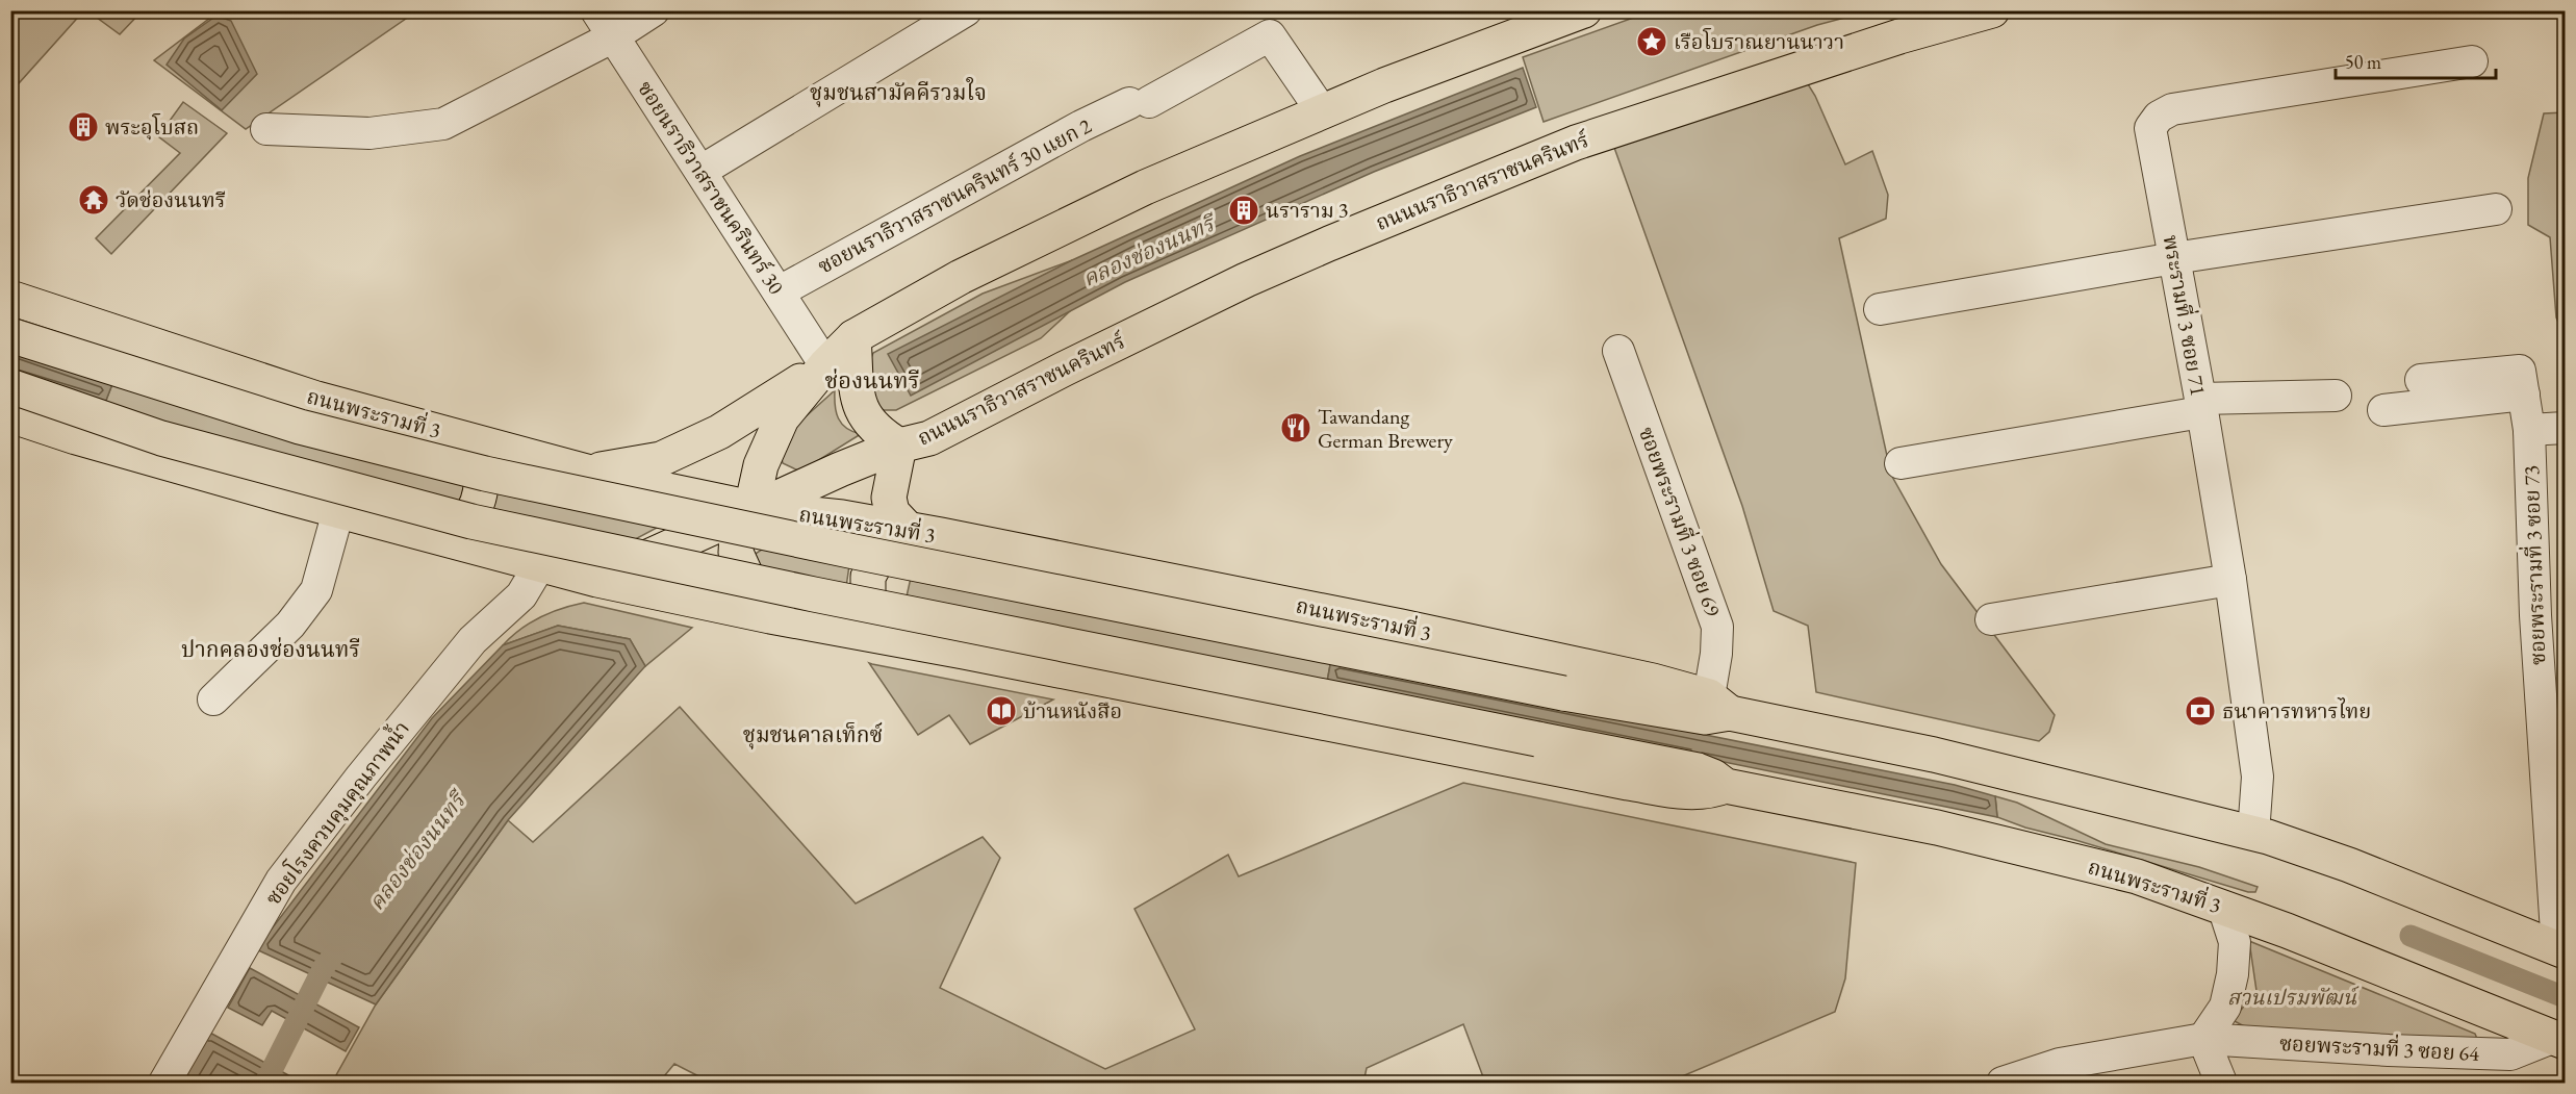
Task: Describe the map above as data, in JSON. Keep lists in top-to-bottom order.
{
  "streets": {
    "main road": ["ถนนนราธิวาสราชนครินทร์", "ถนนพระรามที่ 3"],
    "street": [
      "ซอยนราธิวาสราชนครินทร์ 30",
      "ซอยนราธิวาสราชนครินทร์ 30 แยก 2",
      "พระรามที่ 3 ซอย 71",
      "ซอยพระรามที่ 3 ซอย 69",
      "ซอยพระรามที่ 3 ซอย 73",
      "ซอยโรงควบคุมคุณภาพน้ำ",
      "ซอยพระรามที่ 3 ซอย 64"
    ]
  },
  "crossings": [
    ["ถนนนราธิวาสราชนครินทร์", "ถนนพระรามที่ 3"],
    ["ซอยนราธิวาสราชนครินทร์ 30", "ซอยนราธิวาสราชนครินทร์ 30 แยก 2"],
    ["พระรามที่ 3 ซอย 71", "ถนนพระรามที่ 3"],
    ["ถนนพระรามที่ 3", "ซอยพระรามที่ 3 ซอย 69"],
    ["ถนนพระรามที่ 3", "ซอยพระรามที่ 3 ซอย 73"],
    ["ถนนพระรามที่ 3", "ซอยโรงควบคุมคุณภาพน้ำ"],
    ["ถนนพระรามที่ 3", "ซอยพระรามที่ 3 ซอย 64"]
  ],
  "districts": [
    "ชุมชนสามัคคีรวมใจ",
    "ช่องนนทรี",
    "ปากคลองช่องนนทรี",
    "ชุมชนคาลเท็กซ์"
  ],
  "water": ["คลองช่องนนทรี"],
  "parks": ["สวนเปรมพัฒน์"],
  "places": {
    "place": ["เรือโบราณยานนาวา"],
    "building": ["พระอุโบสถ", "นราราม 3"],
    "temple": ["วัดช่องนนทรี"],
    "restaurant": ["Tawandang German Brewery"],
    "library": ["บ้านหนังสือ"],
    "bank": ["ธนาคารทหารไทย"]
  },
  "scale_bar": "50 m"
}
